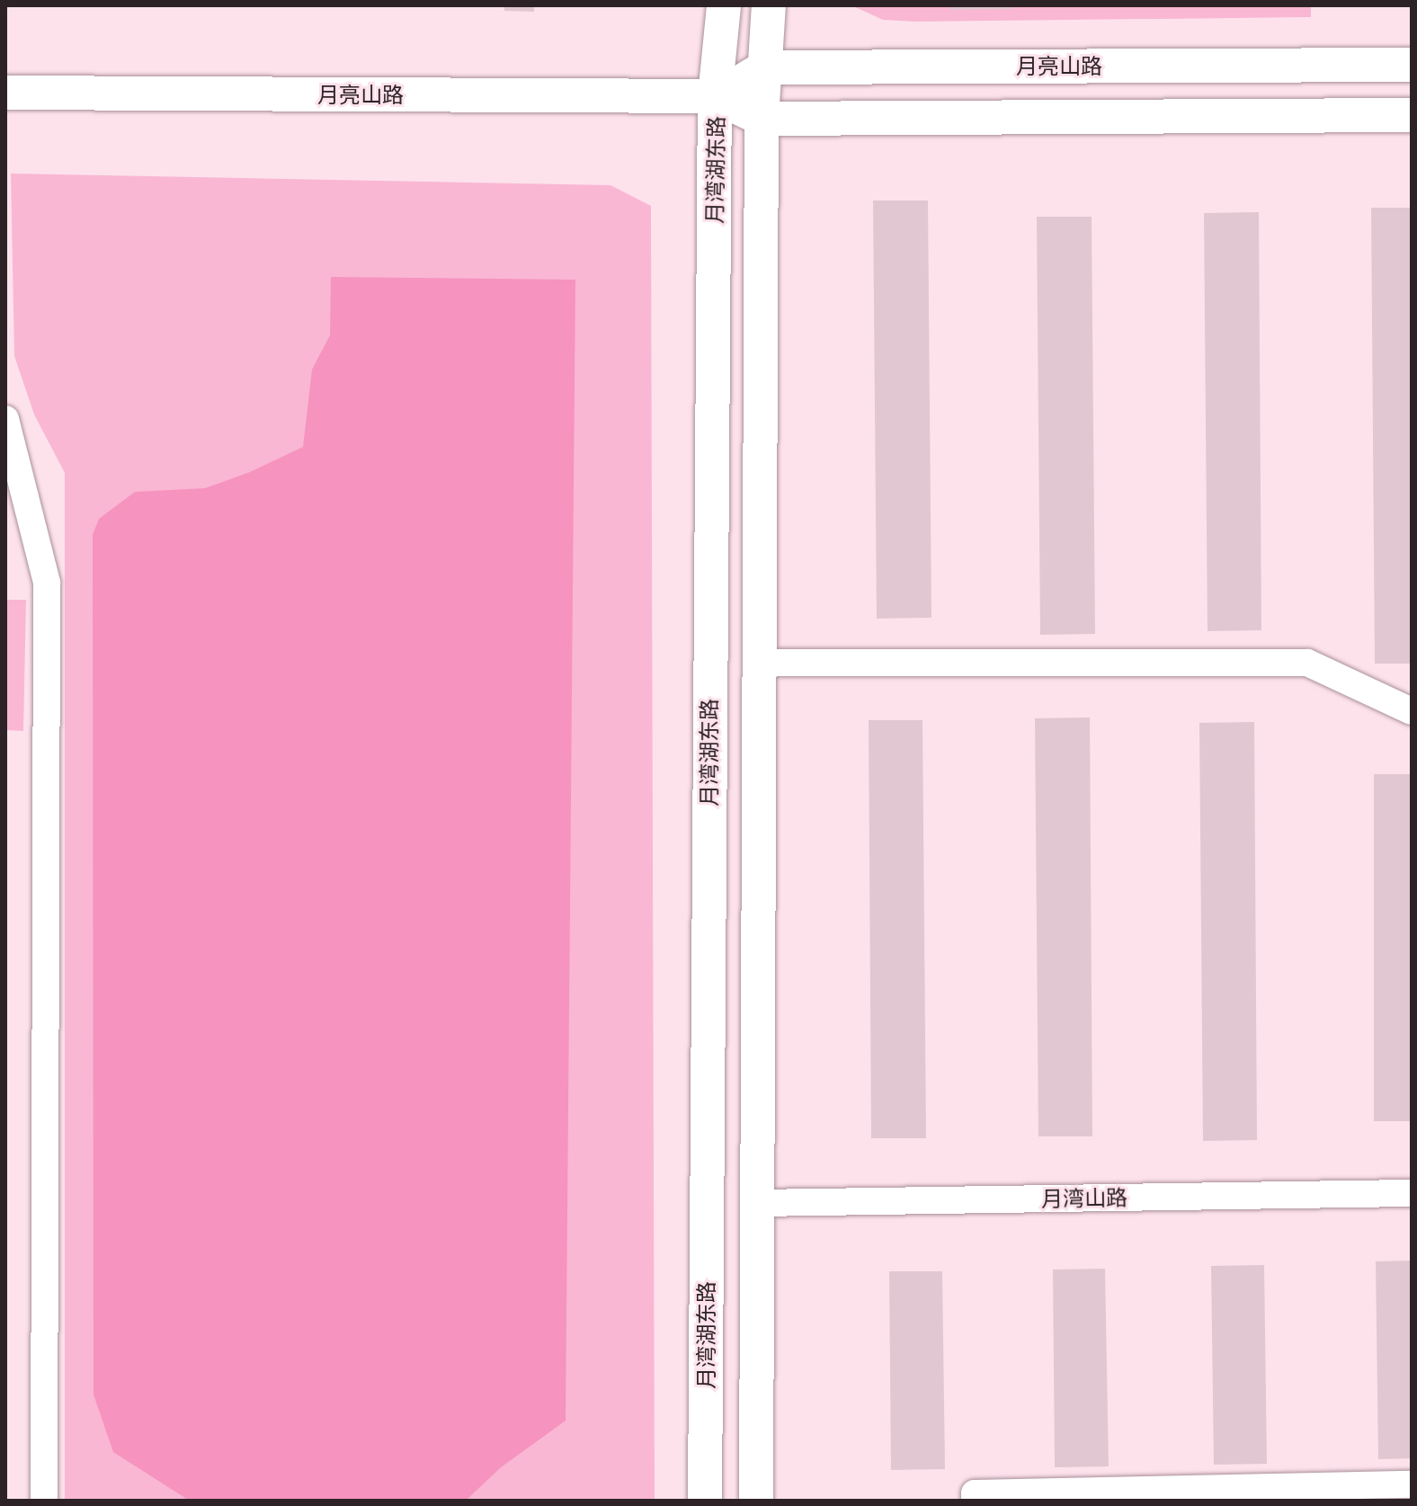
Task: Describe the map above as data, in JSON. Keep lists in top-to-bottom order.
{
  "streets": {
    "street": ["月亮山路", "月湾湖东路", "月湾山路"]
  },
  "crossings": [
    ["月亮山路", "月湾湖东路"]
  ]
}
